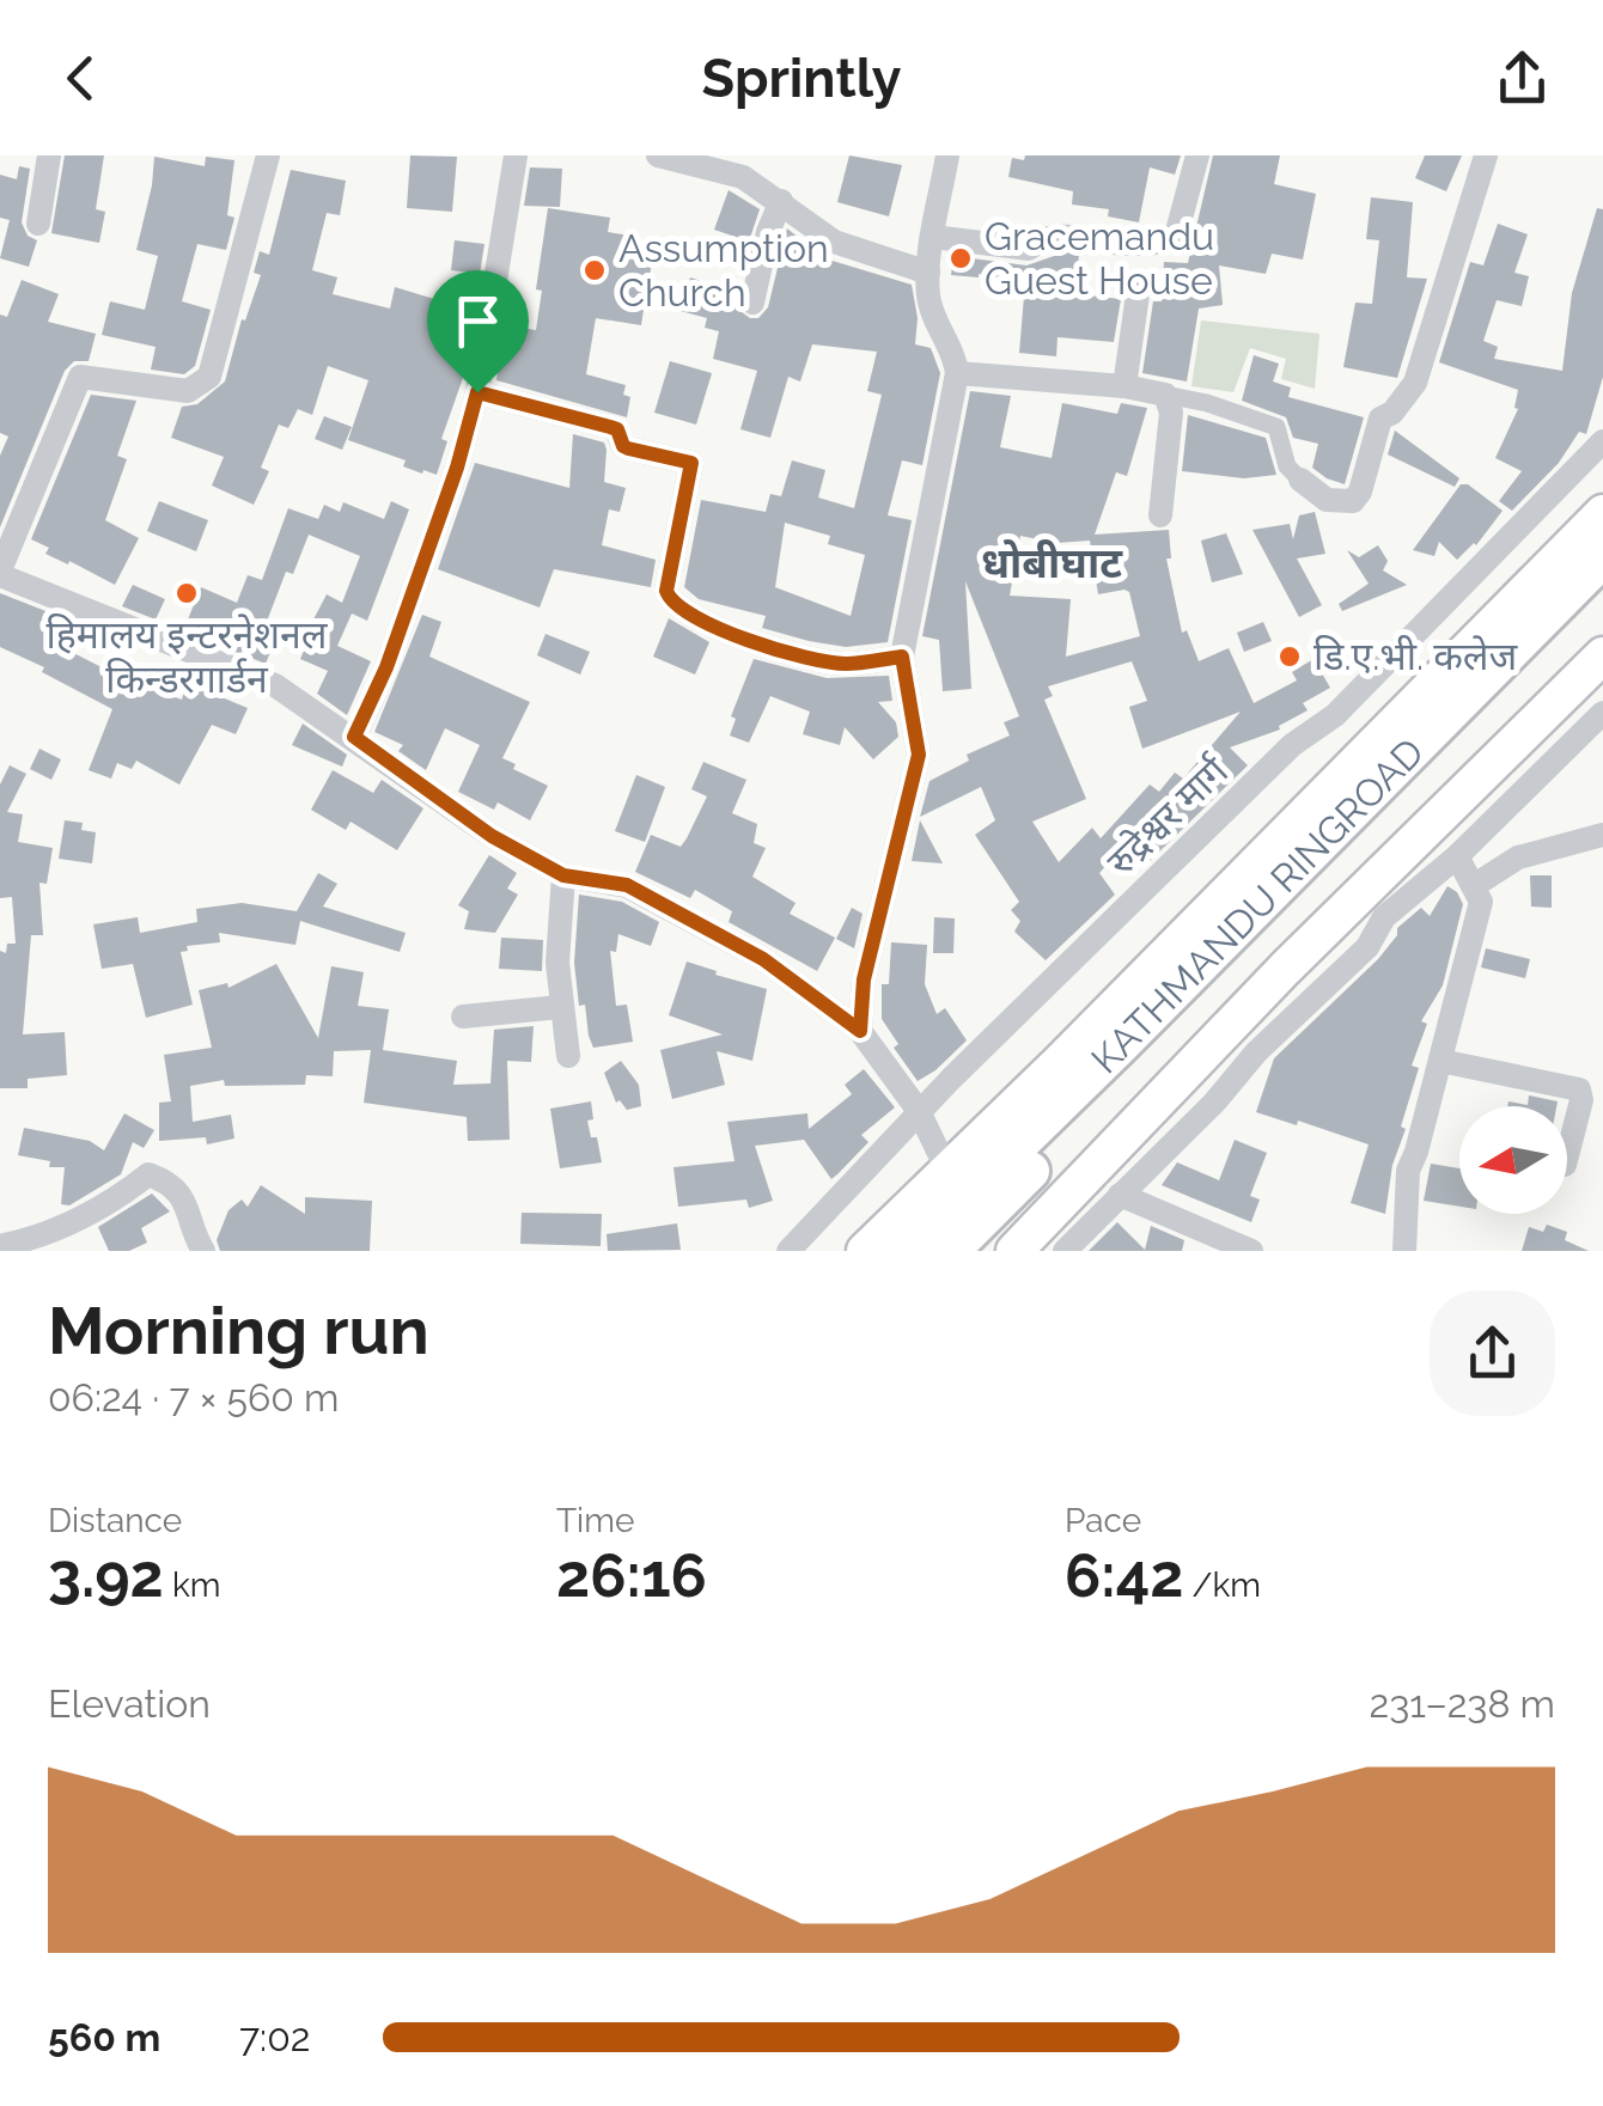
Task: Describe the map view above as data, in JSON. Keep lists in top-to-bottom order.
{
  "streets": {
    "highway": ["KATHMANDU RINGROAD"],
    "street": ["रुद्रेश्वर मार्ग"]
  },
  "districts": ["धोबीघाट"],
  "places": [
    "Gracemandu Guest House",
    "Assumption Church",
    "हिमालय इन्टरनेशनल किन्डरगार्डन",
    "डि.ए.भी. कलेज"
  ],
  "north": "left",
  "page": {
    "header": "Sprintly",
    "heading": ["Morning run", "06:24 · 7 × 560 m"],
    "stats": [
      ["Distance", "3.92 km"],
      ["Time", "26:16"],
      ["Pace", "6:42 /km"]
    ],
    "chart": ["Elevation", "231–238 m"],
    "list": [
      {
        "name": "560 m",
        "note": "7:02"
      }
    ]
  }
}
